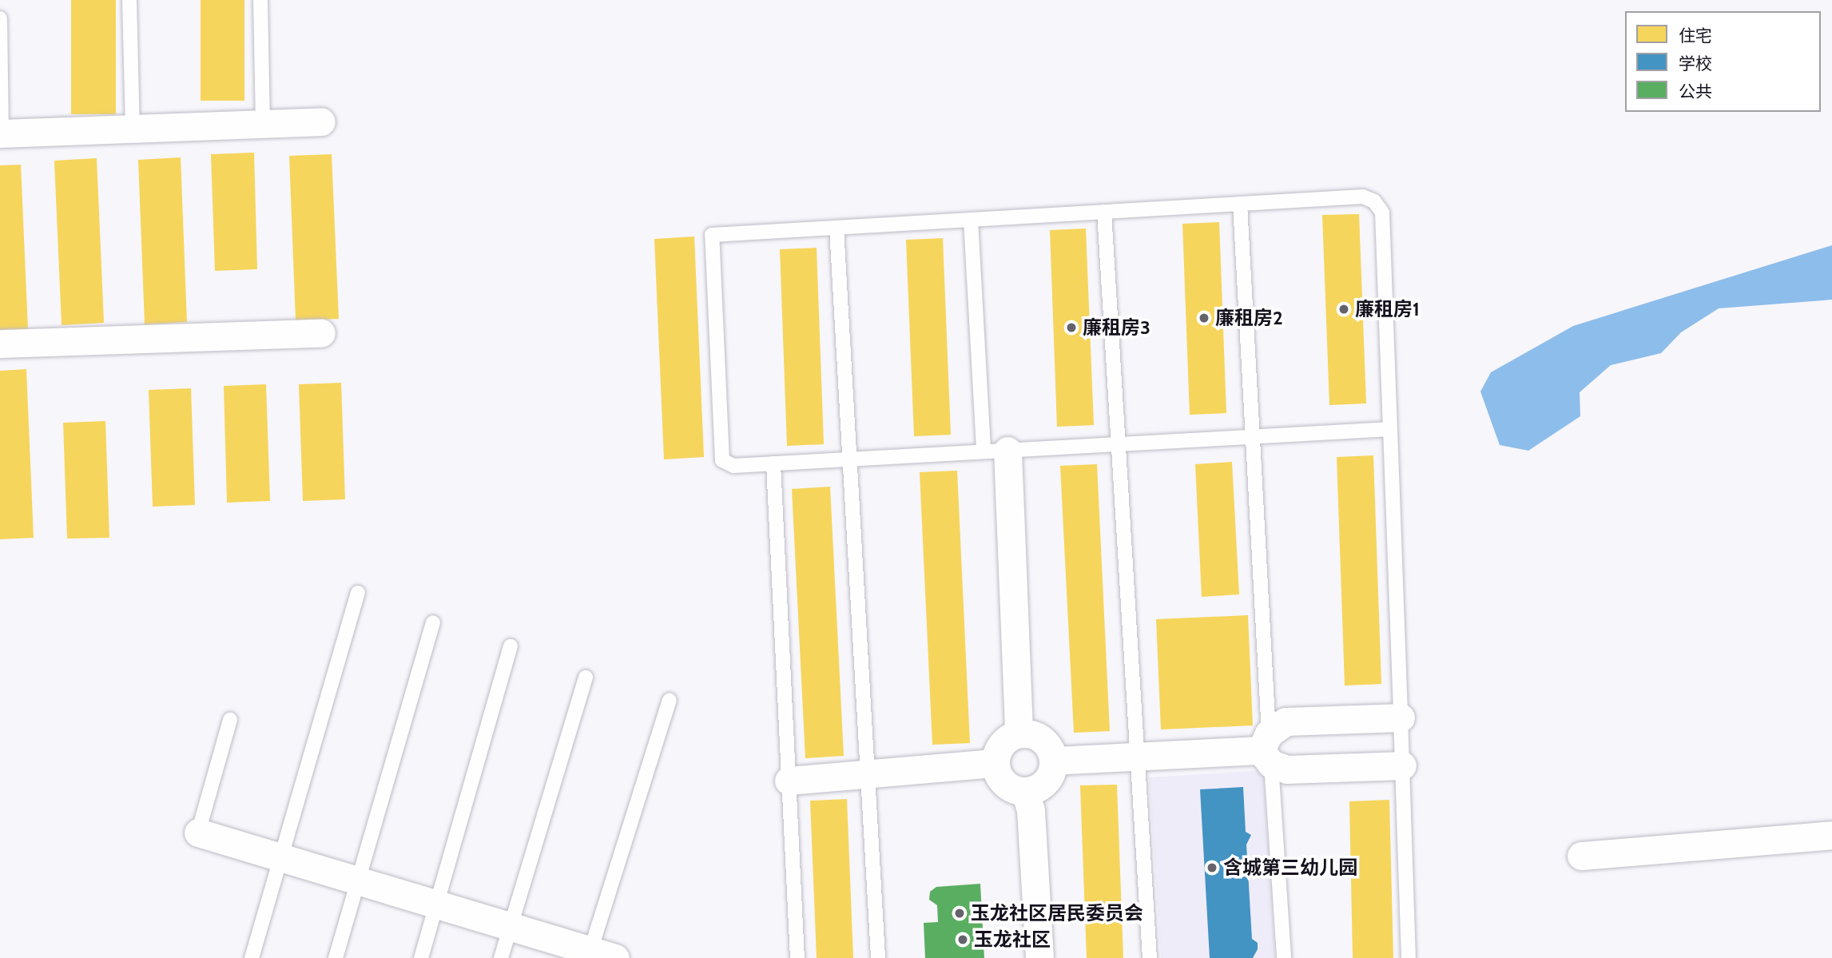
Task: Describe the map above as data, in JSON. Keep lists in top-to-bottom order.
{
  "places": [
    "廉租房1",
    "廉租房2",
    "廉租房3",
    "含城第三幼儿园",
    "玉龙社区居民委员会",
    "玉龙社区"
  ],
  "legend": ["住宅", "学校", "公共"]
}
